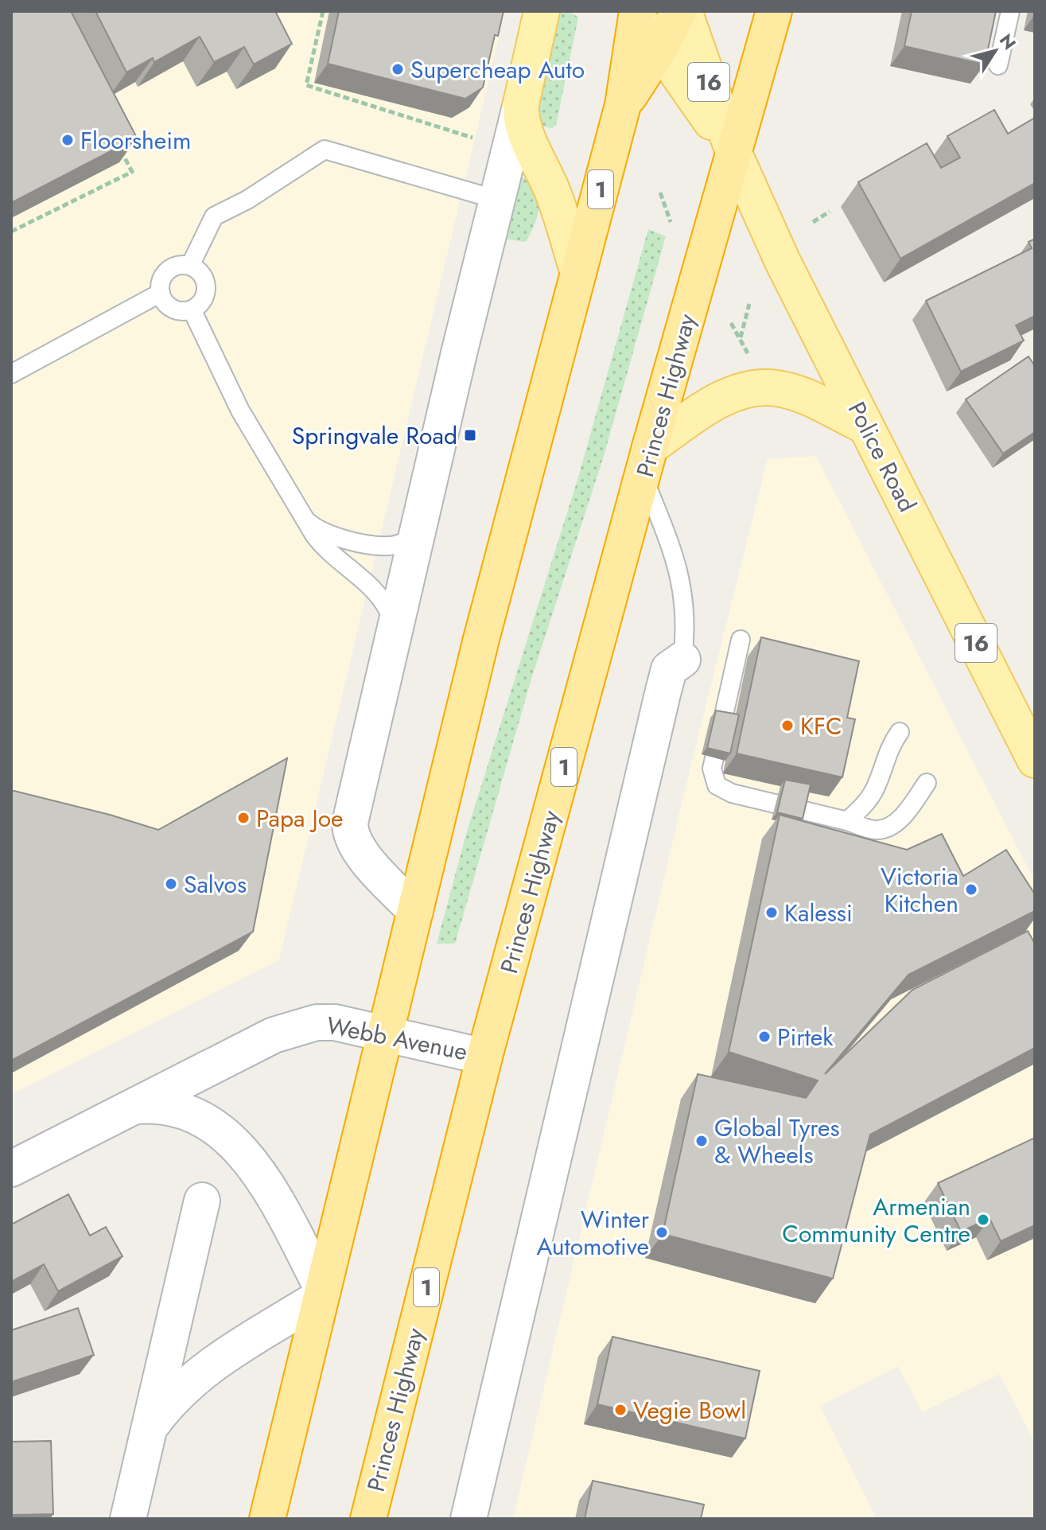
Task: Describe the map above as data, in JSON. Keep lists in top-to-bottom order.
{
  "streets": {
    "highway": ["1", "Princes Highway"],
    "main road": ["16", "Police Road"],
    "street": ["Webb Avenue"]
  },
  "crossings": [
    ["1", "Police Road"],
    ["1", "Webb Avenue"],
    ["Princes Highway", "Police Road"],
    ["Princes Highway", "Webb Avenue"]
  ],
  "places": {
    "other": [
      "Supercheap Auto",
      "Floorsheim",
      "KFC",
      "Papa Joe",
      "Salvos",
      "Victoria Kitchen",
      "Kalessi",
      "Pirtek",
      "Global Tyres & Wheels",
      "Armenian Community Centre",
      "Winter Automotive",
      "Vegie Bowl"
    ],
    "transit": ["Springvale Road"]
  },
  "north": "top right"
}
